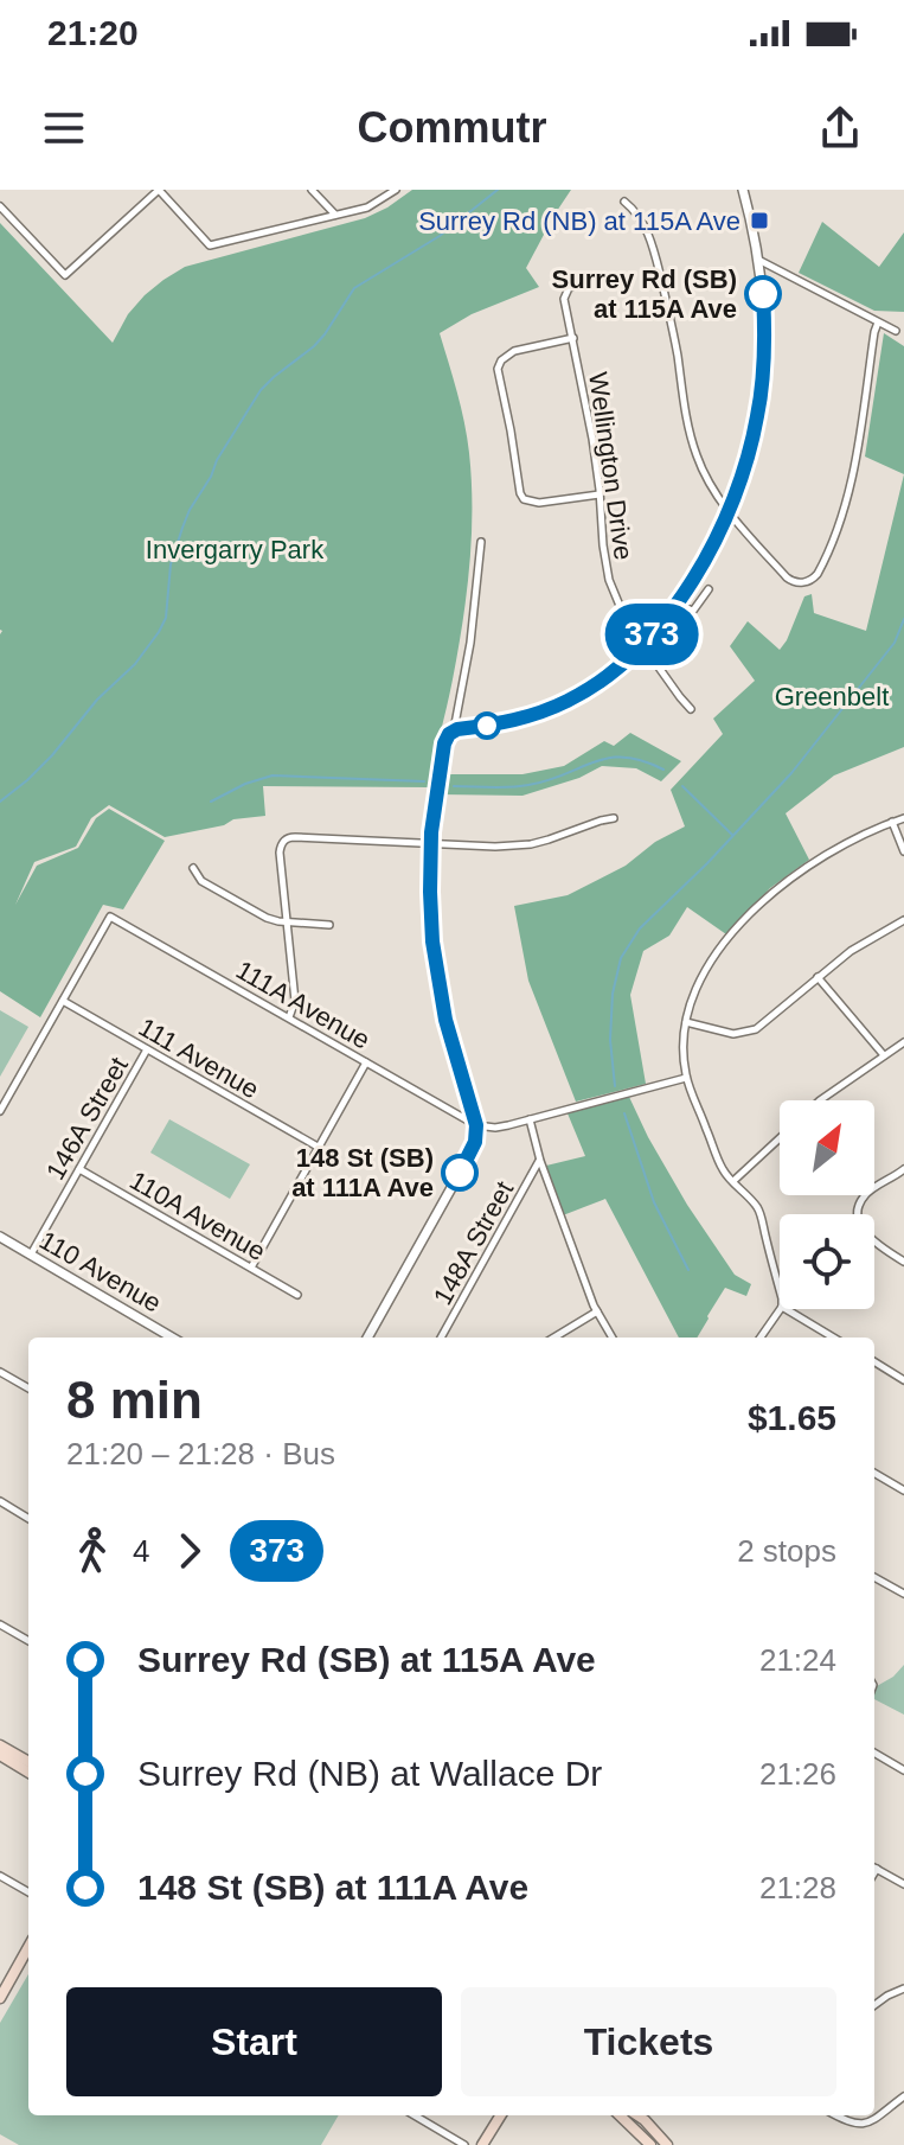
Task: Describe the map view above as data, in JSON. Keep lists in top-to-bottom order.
{
  "streets": {
    "street": [
      "Wellington Drive",
      "111A Avenue",
      "111 Avenue",
      "146A Street",
      "110A Avenue",
      "148A Street",
      "110 Avenue"
    ]
  },
  "crossings": [
    ["111A Avenue", "111 Avenue"],
    ["111 Avenue", "146A Street"],
    ["146A Street", "110A Avenue"],
    ["146A Street", "110 Avenue"]
  ],
  "parks": ["Invergarry Park", "Greenbelt"],
  "places": {
    "transit": ["Surrey Rd (NB) at 115A Ave"],
    "other": ["Surrey Rd (SB) at 115A Ave", "148 St (SB) at 111A Ave"]
  },
  "lines": ["bus line 373"],
  "north": "top right",
  "page": {
    "status": "21:20",
    "header": "Commutr",
    "on_map": "373",
    "heading": ["8 min", "21:20 – 21:28 · Bus", "$1.65"],
    "legs": ["4", "373", "2 stops"],
    "list": [
      {
        "name": "Surrey Rd (SB) at 115A Ave",
        "value": "21:24"
      },
      {
        "name": "Surrey Rd (NB) at Wallace Dr",
        "value": "21:26"
      },
      {
        "name": "148 St (SB) at 111A Ave",
        "value": "21:28"
      }
    ],
    "buttons": ["Start", "Tickets"]
  }
}
